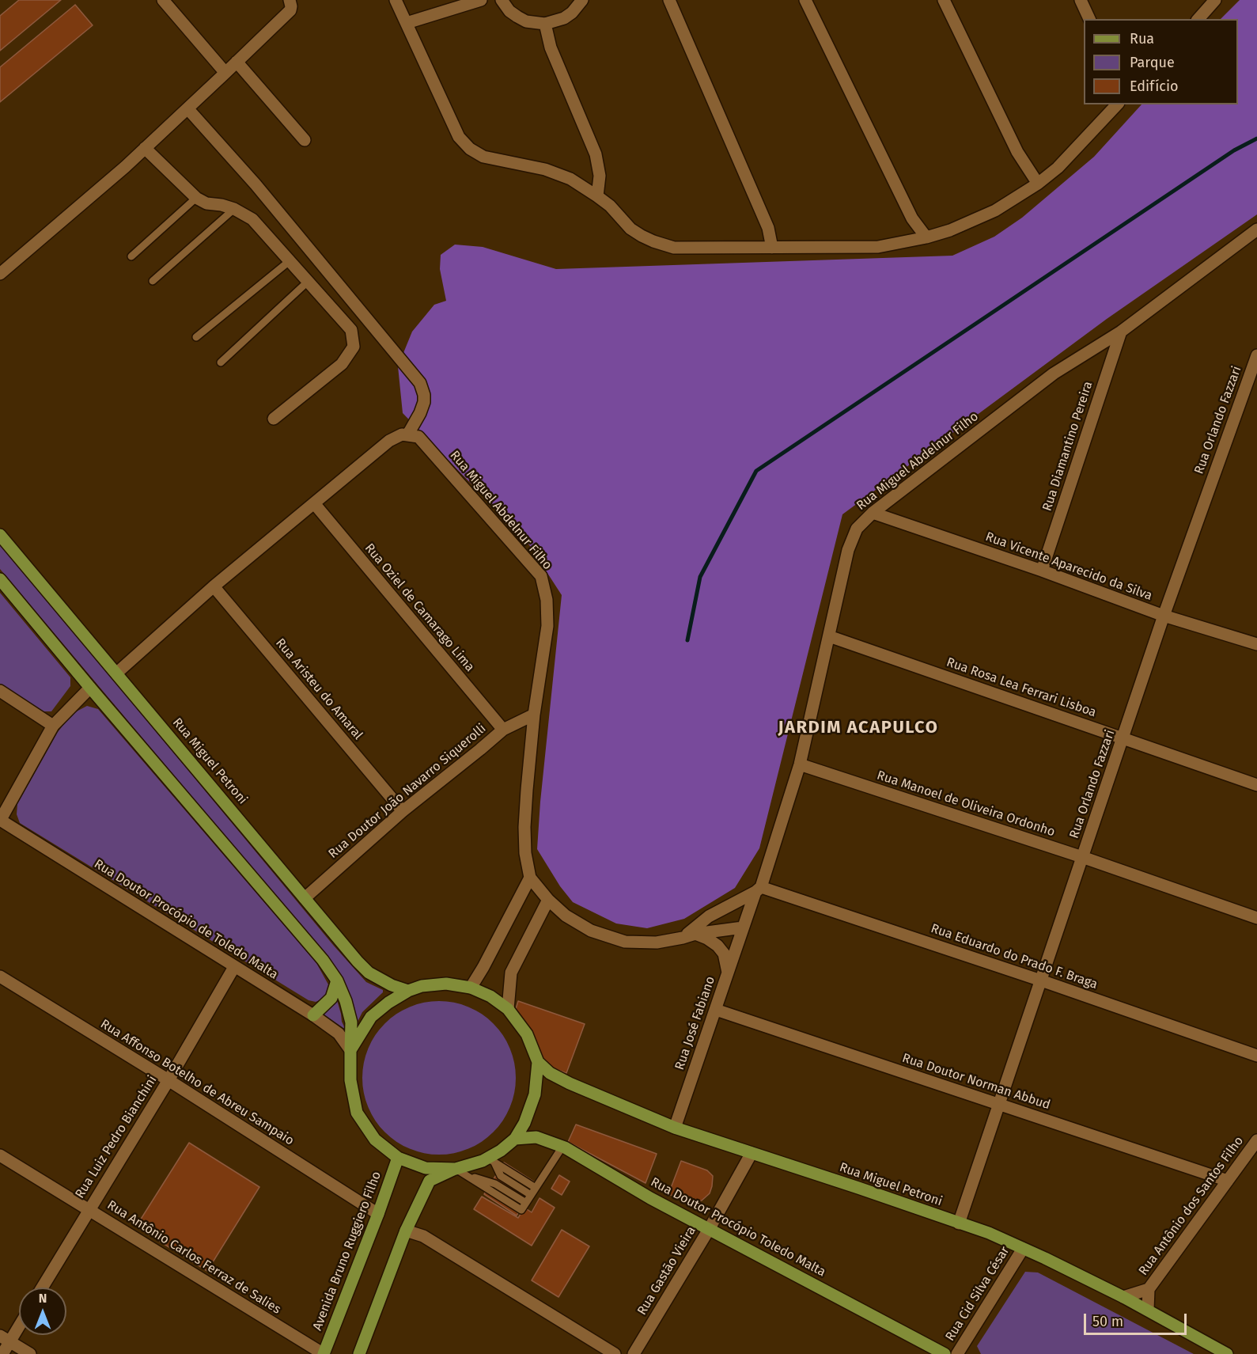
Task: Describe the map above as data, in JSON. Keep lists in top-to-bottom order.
{
  "streets": {
    "main road": ["Rua Miguel Petroni", "Rua Doutor Procópio Toledo Malta", "Avenida Bruno Ruggiero Filho"],
    "street": [
      "Rua Orlando Fazzari",
      "Rua Diamantino Pereira",
      "Rua Miguel Abdelnur Filho",
      "Rua Vicente Aparecido da Silva",
      "Rua Oziel de Camarago Lima",
      "Rua Rosa Lea Ferrari Lisboa",
      "Rua Aristeu do Amaral",
      "Rua Doutor João Navarro Siquerolli",
      "Rua Manoel de Oliveira Ordonho",
      "Rua Doutor Procópio de Toledo Malta",
      "Rua Eduardo do Prado F. Braga",
      "Rua José Fabiano",
      "Rua Doutor Norman Abbud",
      "Rua Affonso Botelho de Abreu Sampaio",
      "Rua Luiz Pedro Bianchini",
      "Rua Antônio dos Santos Filho",
      "Rua Antônio Carlos Ferraz de Salies",
      "Rua Gastão Vieira",
      "Rua Cid Silva César"
    ]
  },
  "crossings": [
    ["Rua Orlando Fazzari", "Rua Vicente Aparecido da Silva"],
    ["Rua Orlando Fazzari", "Rua Rosa Lea Ferrari Lisboa"],
    ["Rua Orlando Fazzari", "Rua Miguel Petroni"],
    ["Rua Orlando Fazzari", "Rua Manoel de Oliveira Ordonho"],
    ["Rua Orlando Fazzari", "Rua Eduardo do Prado F. Braga"],
    ["Rua Orlando Fazzari", "Rua Doutor Norman Abbud"],
    ["Rua Diamantino Pereira", "Rua Miguel Abdelnur Filho"],
    ["Rua Diamantino Pereira", "Rua Vicente Aparecido da Silva"],
    ["Rua Miguel Abdelnur Filho", "Rua Vicente Aparecido da Silva"],
    ["Rua Miguel Abdelnur Filho", "Rua Rosa Lea Ferrari Lisboa"],
    ["Rua Miguel Abdelnur Filho", "Rua Doutor João Navarro Siquerolli"],
    ["Rua Miguel Abdelnur Filho", "Rua Manoel de Oliveira Ordonho"],
    ["Rua Miguel Abdelnur Filho", "Rua Eduardo do Prado F. Braga"],
    ["Rua Miguel Abdelnur Filho", "Rua José Fabiano"],
    ["Rua Oziel de Camarago Lima", "Rua Doutor João Navarro Siquerolli"],
    ["Rua Aristeu do Amaral", "Rua Doutor João Navarro Siquerolli"],
    ["Rua Miguel Petroni", "Rua Doutor João Navarro Siquerolli"],
    ["Rua Miguel Petroni", "Rua José Fabiano"],
    ["Rua Miguel Petroni", "Rua Antônio dos Santos Filho"],
    ["Rua Miguel Petroni", "Rua Gastão Vieira"],
    ["Rua Miguel Petroni", "Rua Cid Silva César"],
    ["Rua Doutor Procópio de Toledo Malta", "Rua Luiz Pedro Bianchini"],
    ["Rua José Fabiano", "Rua Doutor Norman Abbud"],
    ["Rua Doutor Norman Abbud", "Rua Antônio dos Santos Filho"],
    ["Rua Affonso Botelho de Abreu Sampaio", "Rua Luiz Pedro Bianchini"],
    ["Rua Affonso Botelho de Abreu Sampaio", "Avenida Bruno Ruggiero Filho"],
    ["Rua Luiz Pedro Bianchini", "Rua Antônio Carlos Ferraz de Salies"],
    ["Rua Doutor Procópio Toledo Malta", "Rua Gastão Vieira"],
    ["Avenida Bruno Ruggiero Filho", "Rua Antônio Carlos Ferraz de Salies"]
  ],
  "districts": ["JARDIM ACAPULCO"],
  "legend": ["Rua", "Parque", "Edifício"],
  "scale_bar": "50 m",
  "north": "top"
}
